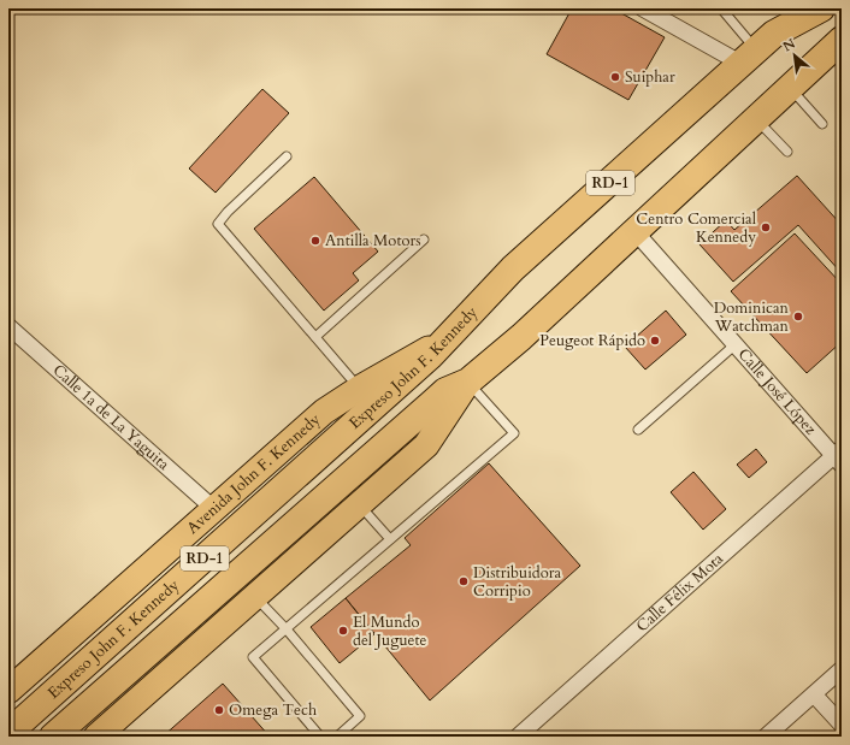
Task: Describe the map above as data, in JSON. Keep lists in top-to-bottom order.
{
  "streets": {
    "highway": ["RD-1", "Expreso John F. Kennedy"],
    "main road": ["Avenida John F. Kennedy"],
    "street": ["Calle José López", "Calle 1a de La Yaguita", "Calle Félix Mota"]
  },
  "crossings": [
    ["RD-1", "Expreso John F. Kennedy"],
    ["Expreso John F. Kennedy", "Calle José López"],
    ["Expreso John F. Kennedy", "Avenida John F. Kennedy"],
    ["Calle José López", "Calle Félix Mota"],
    ["Calle 1a de La Yaguita", "Avenida John F. Kennedy"]
  ],
  "places": [
    "Suiphar",
    "Centro Comercial Kennedy",
    "Antilla Motors",
    "Dominican Watchman",
    "Peugeot Rápido",
    "Distribuidora Corripio",
    "El Mundo del Juguete",
    "Omega Tech"
  ],
  "north": "top left"
}
